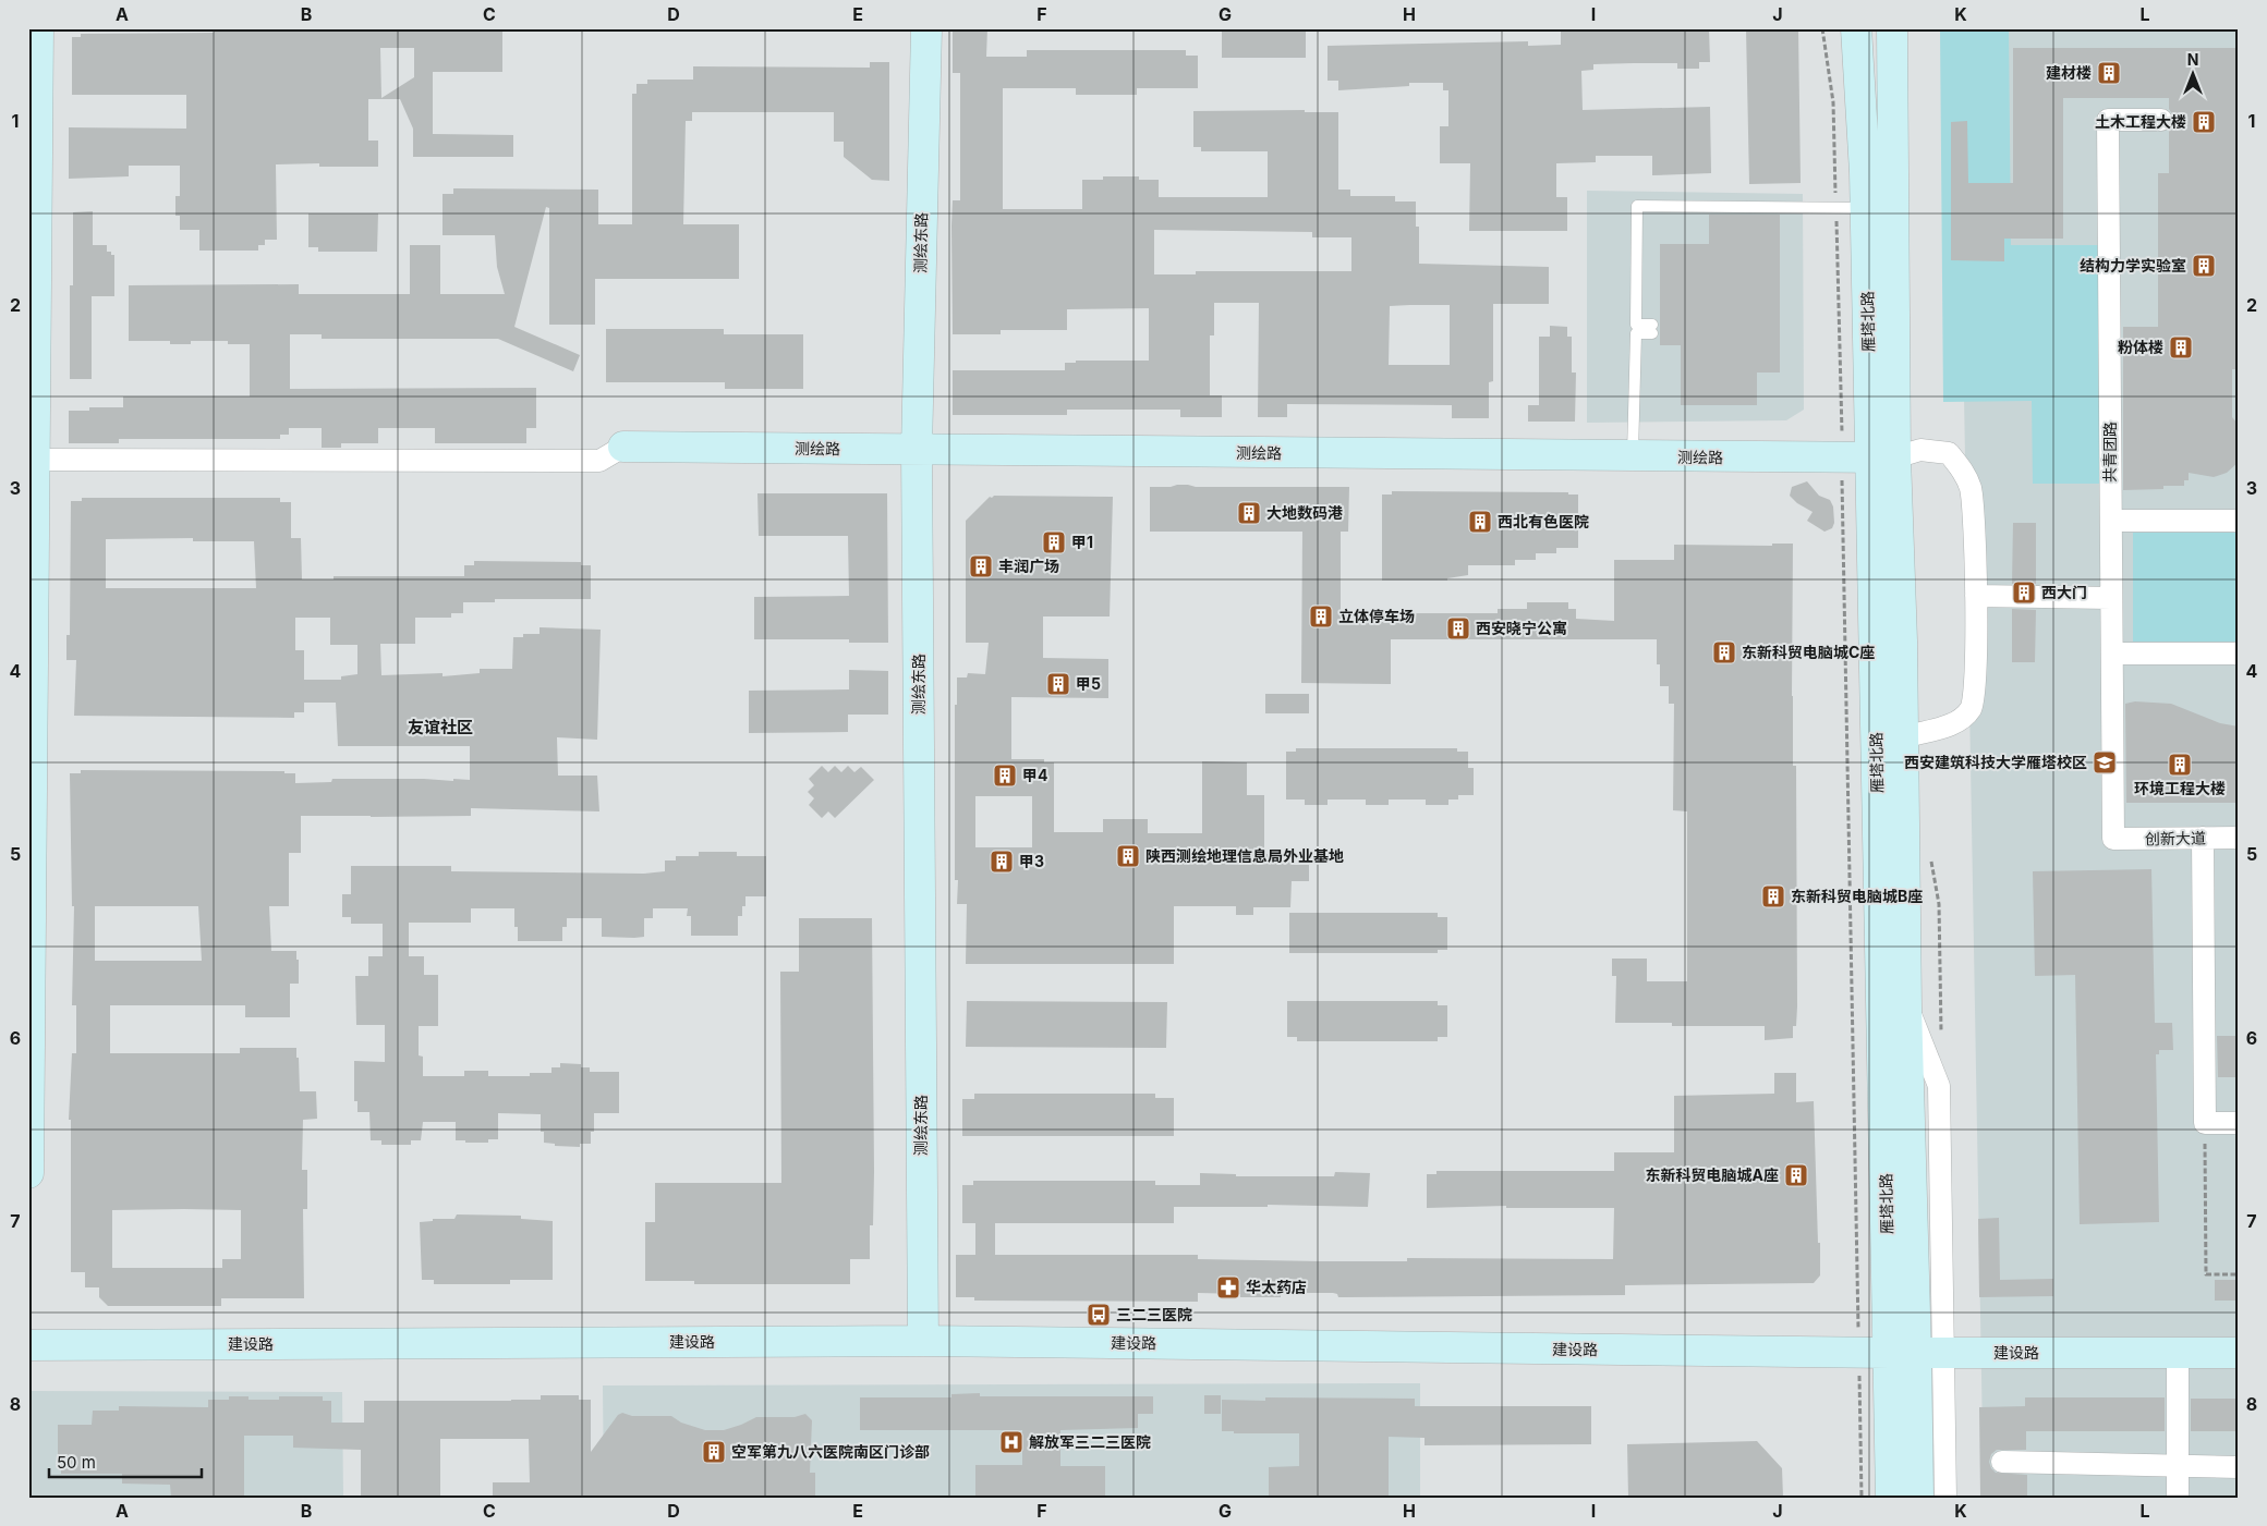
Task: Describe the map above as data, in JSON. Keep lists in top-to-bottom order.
{
  "streets": {
    "street": [
      "测绘东路",
      "雁塔北路",
      "测绘路",
      "共青团路",
      "创新大道",
      "建设路"
    ]
  },
  "crossings": [
    ["测绘东路", "测绘路"],
    ["测绘东路", "建设路"],
    ["雁塔北路", "测绘路"],
    ["雁塔北路", "建设路"],
    ["共青团路", "创新大道"]
  ],
  "districts": ["友谊社区"],
  "places": {
    "building": [
      "建材楼",
      "土木工程大楼",
      "结构力学实验室",
      "粉体楼",
      "大地数码港",
      "西北有色医院",
      "甲1",
      "丰润广场",
      "西大门",
      "立体停车场",
      "西安晓宁公寓",
      "东新科贸电脑城C座",
      "甲5",
      "环境工程大楼",
      "甲4",
      "陕西测绘地理信息局外业基地",
      "甲3",
      "东新科贸电脑城B座",
      "东新科贸电脑城A座",
      "空军第九八六医院南区门诊部"
    ],
    "school or university": ["西安建筑科技大学雁塔校区"],
    "pharmacy": ["华太药店"],
    "bus stop": ["三二三医院"],
    "hospital": ["解放军三二三医院"]
  },
  "scale_bar": "50 m",
  "north": "top",
  "grid": {
    "columns": [
      "A",
      "B",
      "C",
      "D",
      "E",
      "F",
      "G",
      "H",
      "I",
      "J",
      "K",
      "L"
    ],
    "rows": [
      "1",
      "2",
      "3",
      "4",
      "5",
      "6",
      "7",
      "8"
    ]
  }
}
